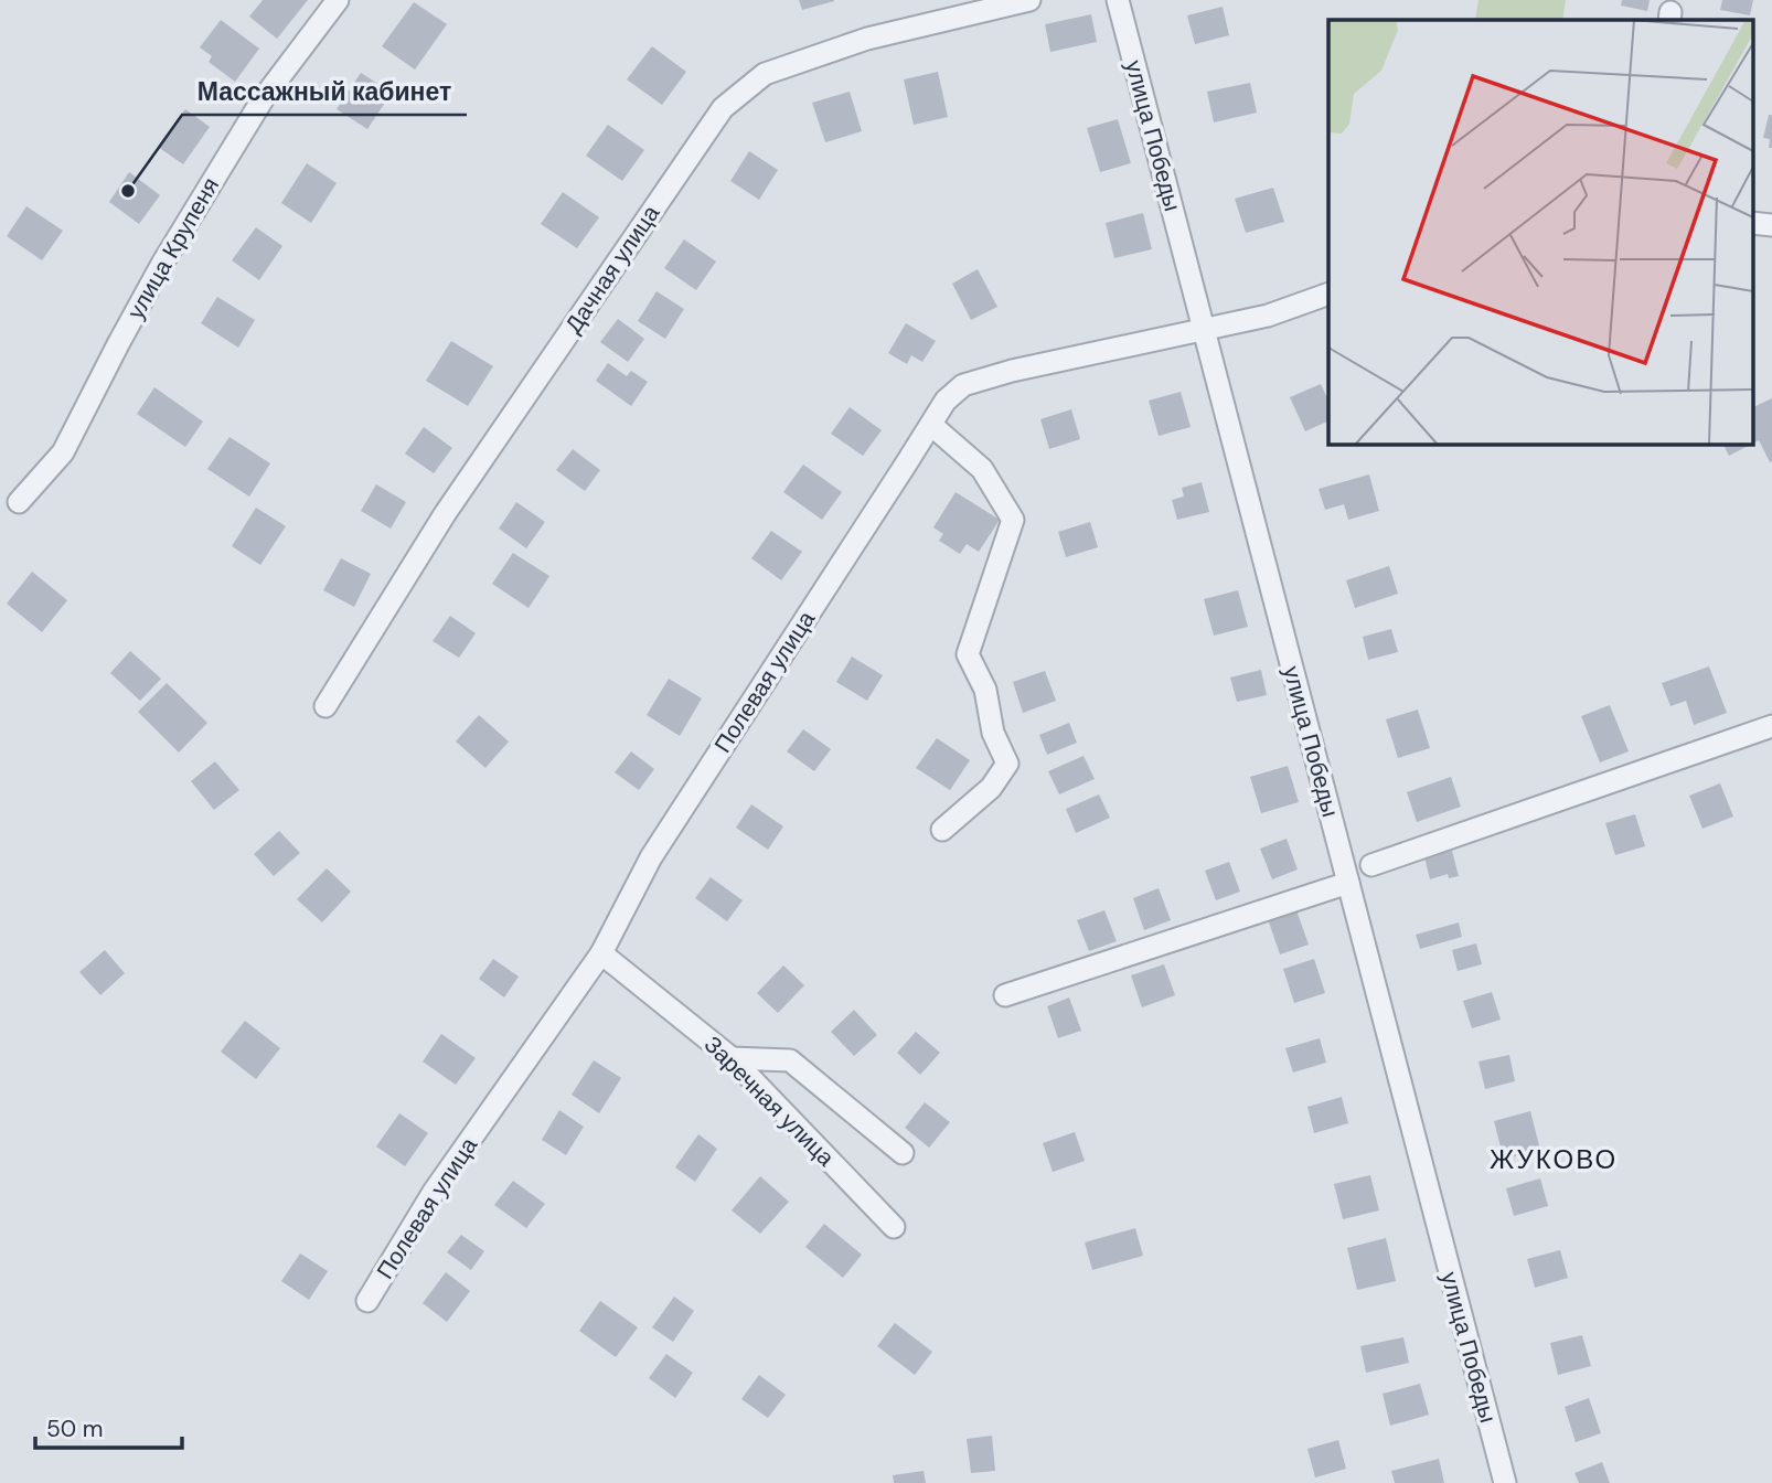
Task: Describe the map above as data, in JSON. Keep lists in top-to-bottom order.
{
  "streets": {
    "street": [
      "улица Победы",
      "улица Крупеня",
      "Дачная улица",
      "Полевая улица",
      "Заречная улица"
    ]
  },
  "crossings": [
    ["улица Победы", "Полевая улица"],
    ["Полевая улица", "Заречная улица"]
  ],
  "districts": ["ЖУКОВО"],
  "places": ["Массажный кабинет"],
  "scale_bar": "50 m"
}
